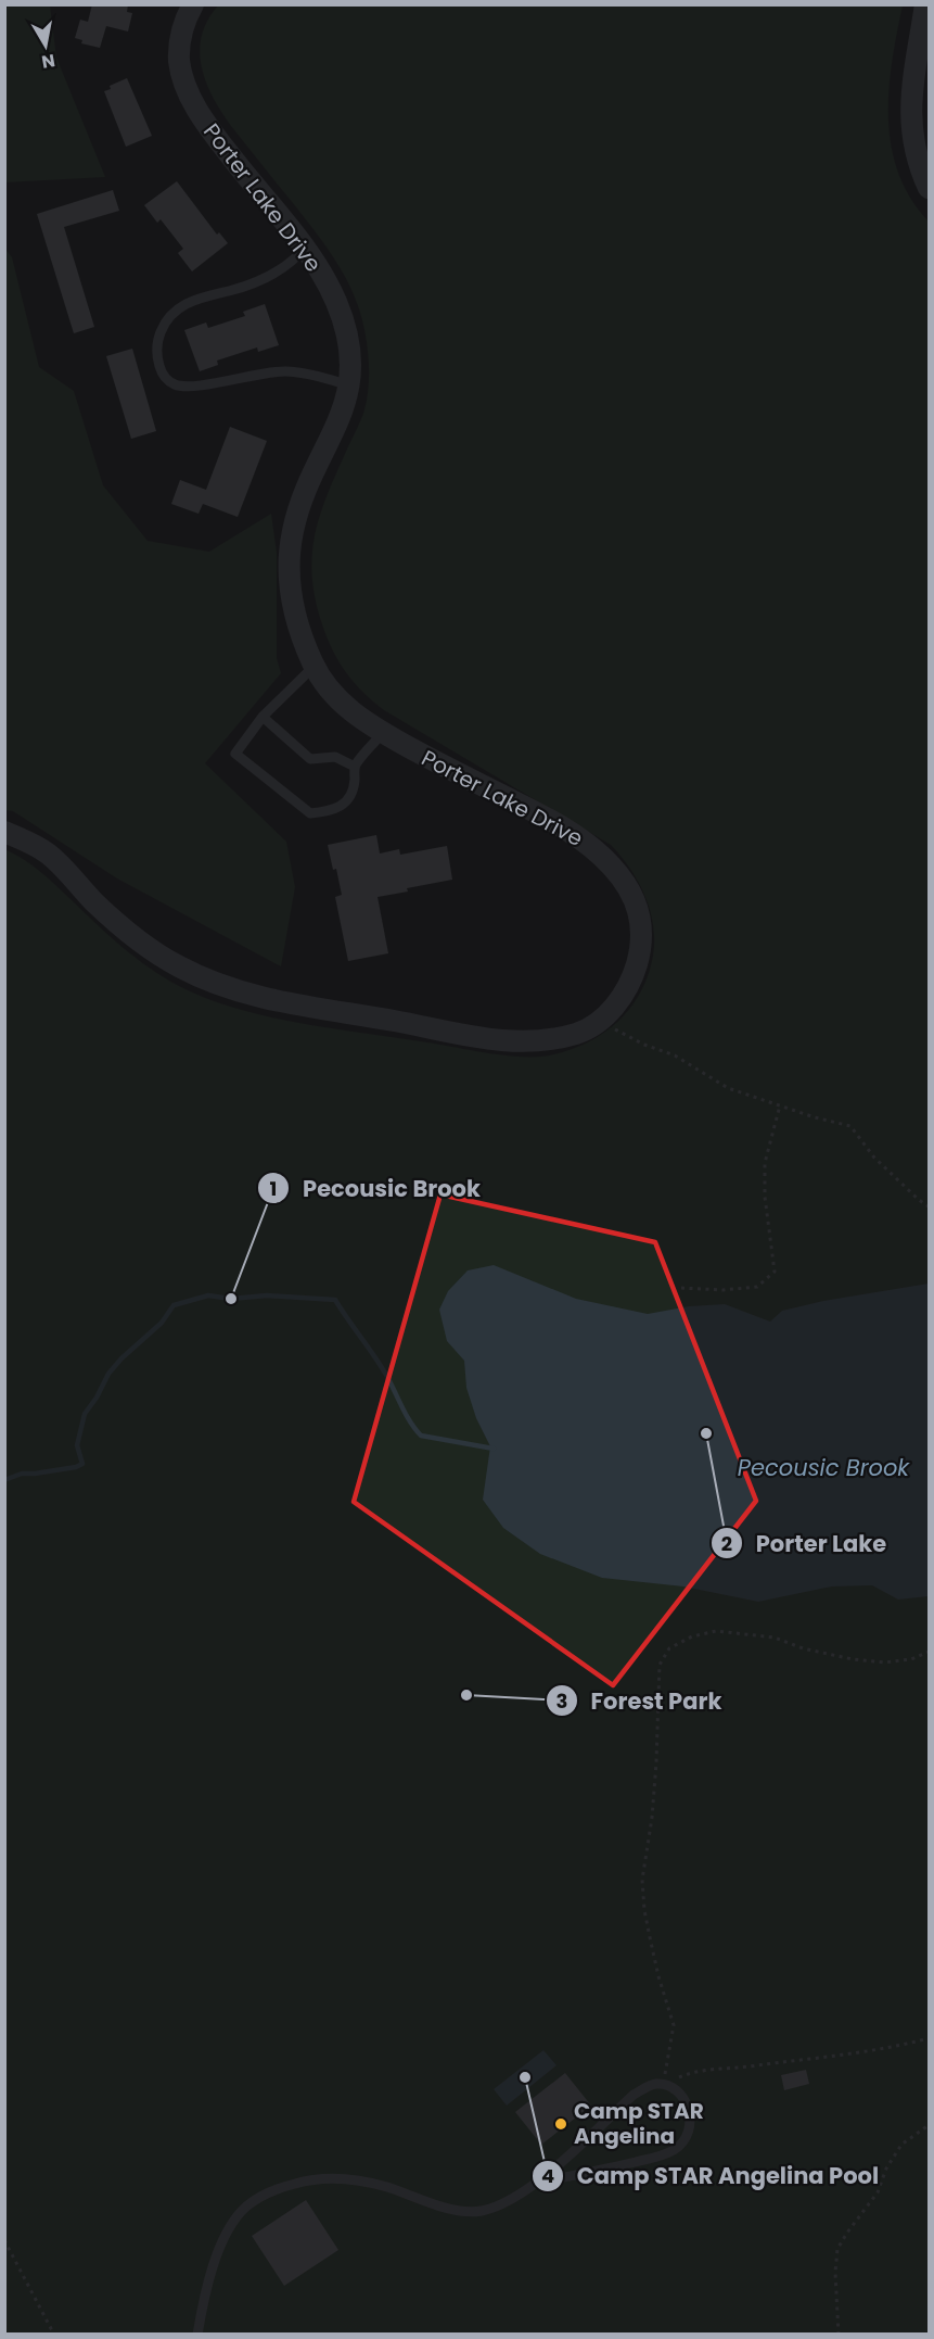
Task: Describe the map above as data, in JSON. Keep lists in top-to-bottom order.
{
  "streets": {
    "street": ["Porter Lake Drive"]
  },
  "water": ["Pecousic Brook"],
  "places": [
    "Pecousic Brook",
    "Porter Lake",
    "Forest Park",
    "Camp STAR Angelina Pool",
    "Camp STAR Angelina"
  ],
  "north": "bottom"
}
